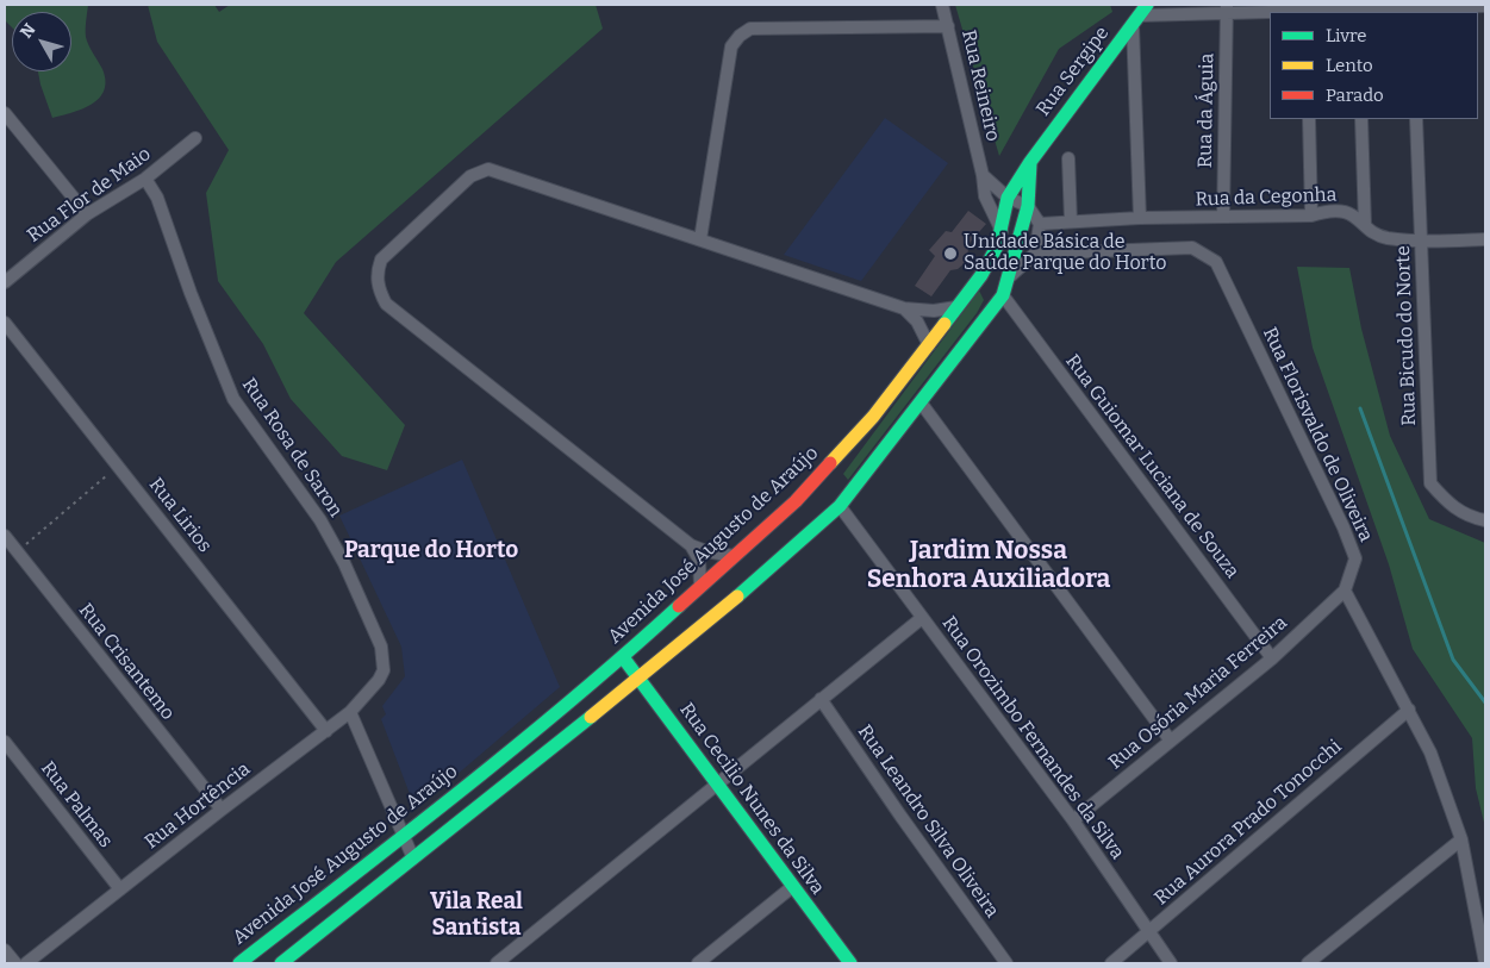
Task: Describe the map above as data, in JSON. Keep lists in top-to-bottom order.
{
  "streets": {
    "street": [
      "Rua Sergipe",
      "Rua Reineiro",
      "Rua da Águia",
      "Rua Flor de Maio",
      "Rua da Cegonha",
      "Rua Bicudo do Norte",
      "Rua Florisvaldo de Oliveira",
      "Rua Rosa de Saron",
      "Rua Guiomar Luciana de Souza",
      "Rua Lirios",
      "Avenida José Augusto de Araújo",
      "Rua Crisantemo",
      "Rua Osória Maria Ferreira",
      "Rua Orozimbo Fernandes da Silva",
      "Rua Cecilio Nunes da Silva",
      "Rua Palmas",
      "Rua Hortência",
      "Rua Leandro Silva Oliveira",
      "Rua Aurora Prado Tonocchi"
    ]
  },
  "crossings": [
    ["Rua Sergipe", "Avenida José Augusto de Araújo"],
    ["Rua Reineiro", "Avenida José Augusto de Araújo"],
    ["Rua da Águia", "Rua da Cegonha"],
    ["Rua Flor de Maio", "Rua Rosa de Saron"],
    ["Rua da Cegonha", "Rua Bicudo do Norte"],
    ["Rua Florisvaldo de Oliveira", "Rua Osória Maria Ferreira"],
    ["Rua Rosa de Saron", "Rua Hortência"],
    ["Rua Guiomar Luciana de Souza", "Rua Osória Maria Ferreira"],
    ["Rua Lirios", "Rua Hortência"],
    ["Avenida José Augusto de Araújo", "Rua Cecilio Nunes da Silva"],
    ["Rua Crisantemo", "Rua Hortência"],
    ["Rua Osória Maria Ferreira", "Rua Orozimbo Fernandes da Silva"],
    ["Rua Orozimbo Fernandes da Silva", "Rua Aurora Prado Tonocchi"],
    ["Rua Palmas", "Rua Hortência"]
  ],
  "districts": ["Parque do Horto", "Jardim Nossa Senhora Auxiliadora", "Vila Real Santista"],
  "places": ["Unidade Básica de Saúde Parque do Horto"],
  "legend": ["Livre", "Lento", "Parado"],
  "north": "top left"
}
